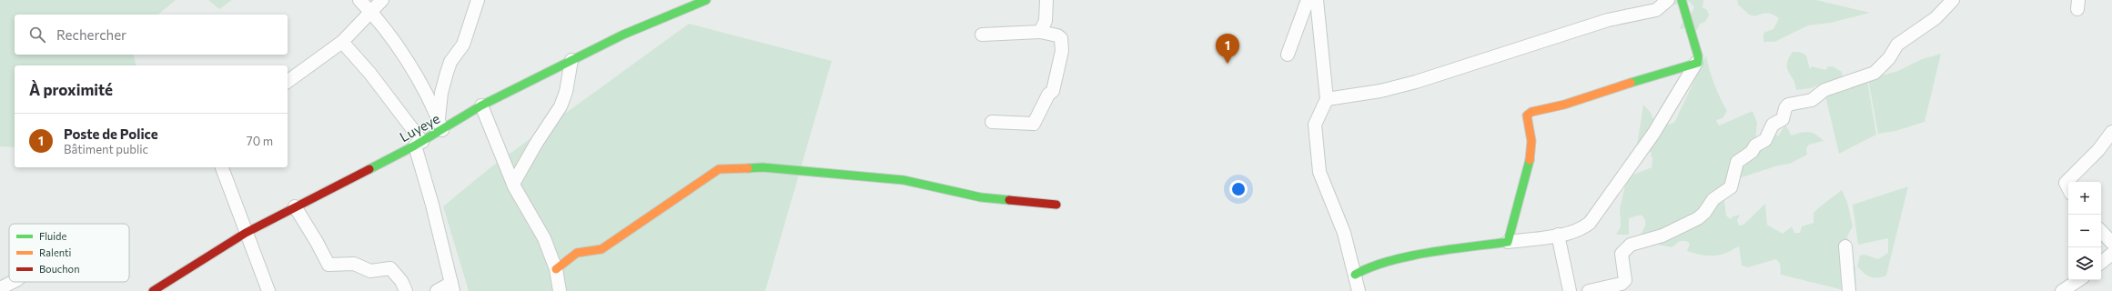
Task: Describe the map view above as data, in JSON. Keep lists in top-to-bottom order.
{
  "streets": {
    "street": ["Luyeye"]
  },
  "legend": ["Fluide", "Ralenti", "Bouchon"],
  "page": {
    "search": "Rechercher",
    "pins": "1",
    "heading": "À proximité",
    "list": [
      {
        "mark": "1",
        "name": "Poste de Police",
        "note": "Bâtiment public",
        "value": "70 m"
      }
    ],
    "map_buttons": ["+", "−"]
  }
}
